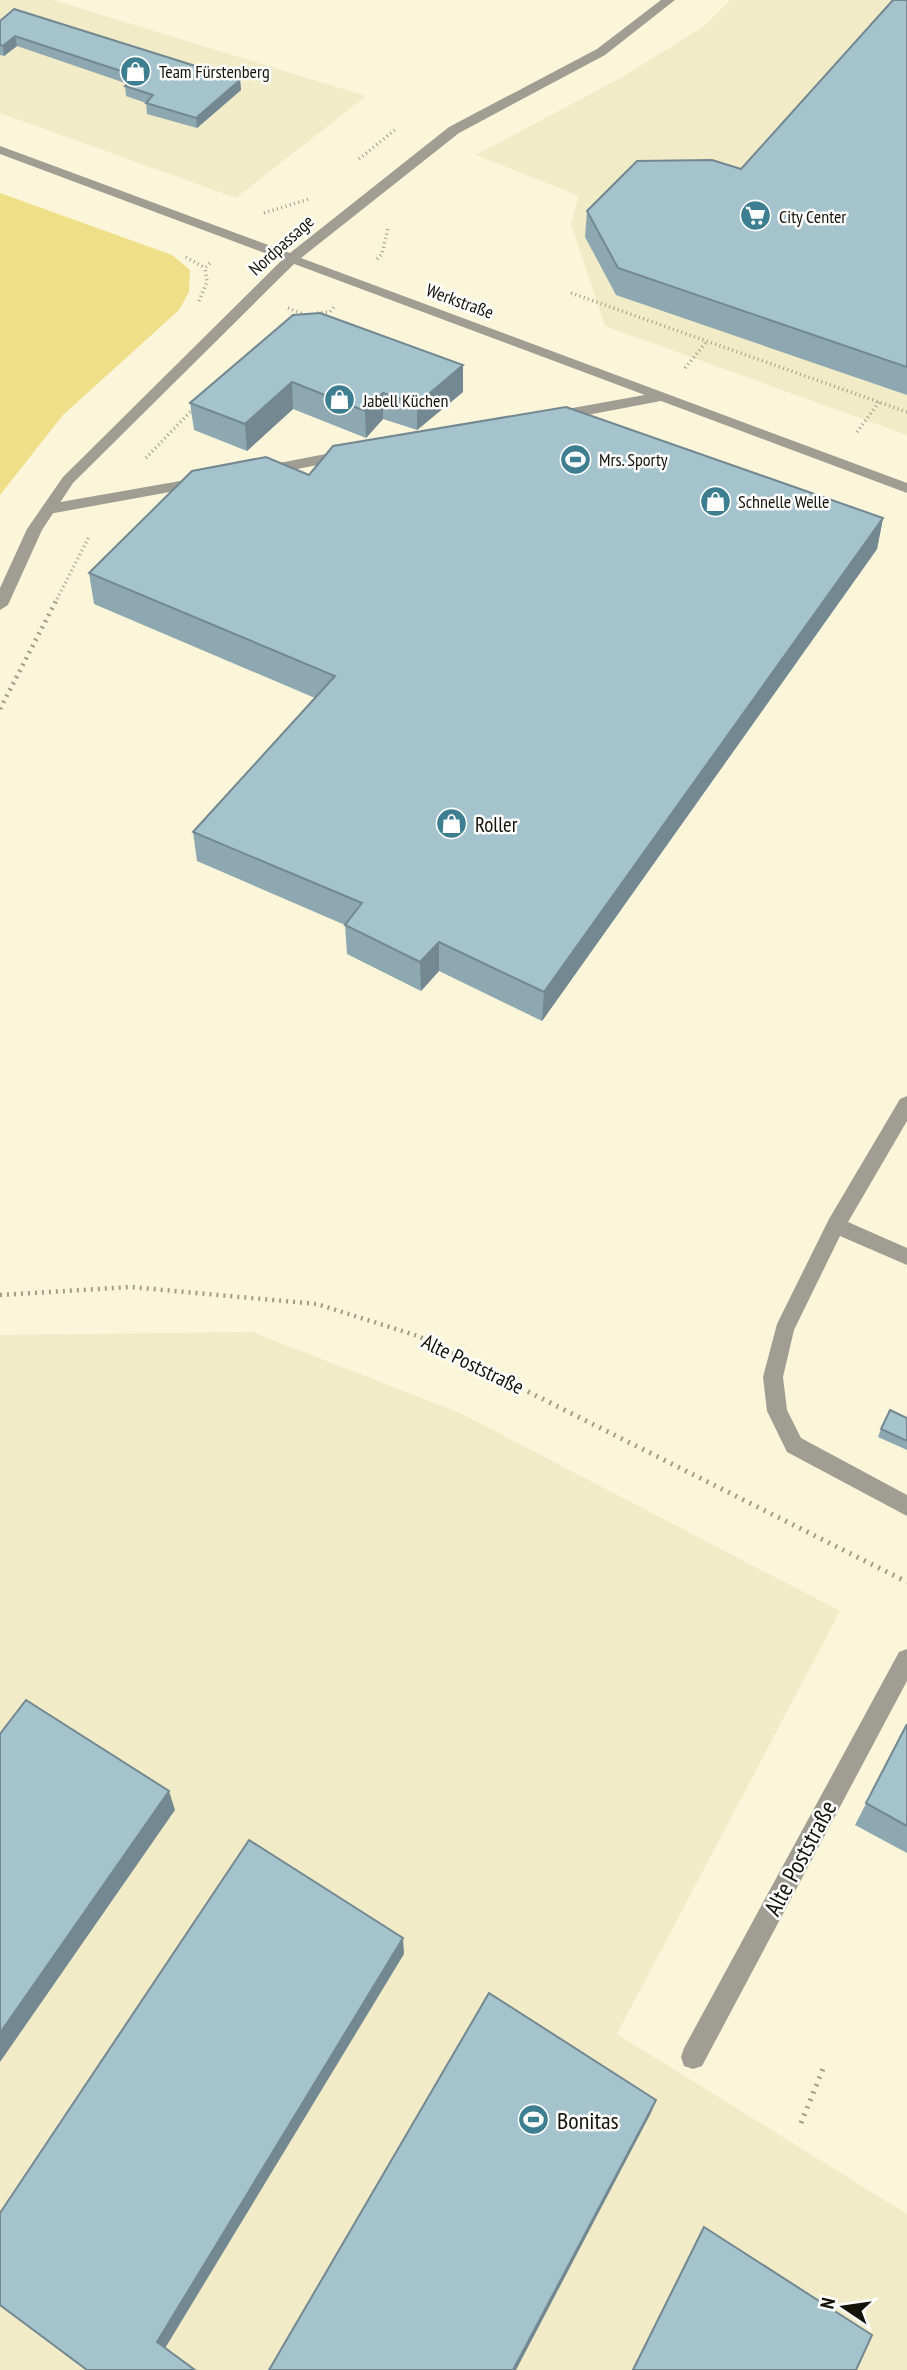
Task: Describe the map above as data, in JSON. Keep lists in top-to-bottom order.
{
  "streets": {
    "street": ["Nordpassage", "Werkstraße", "Alte Poststraße"]
  },
  "crossings": [
    ["Nordpassage", "Werkstraße"]
  ],
  "places": {
    "shop": [
      "Team Fürstenberg",
      "Jabell Küchen",
      "Schnelle Welle",
      "Roller"
    ],
    "supermarket": ["City Center"],
    "sports": ["Mrs. Sporty", "Bonitas"]
  },
  "north": "left"
}
